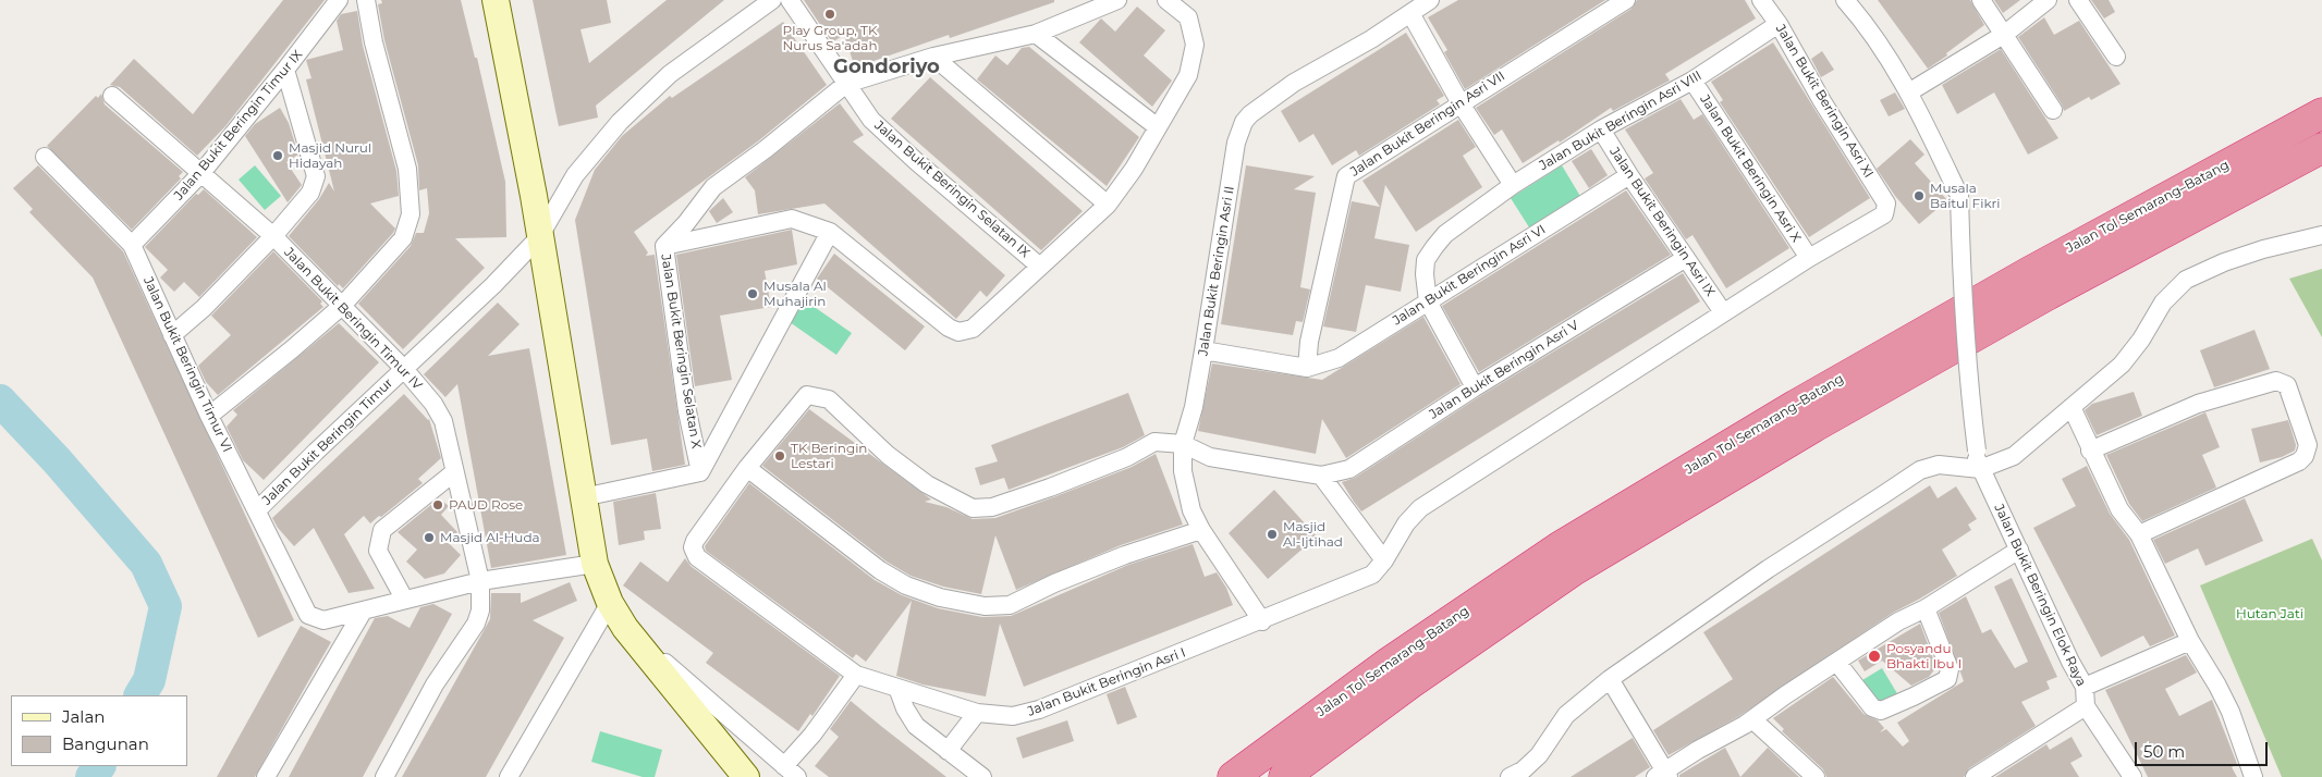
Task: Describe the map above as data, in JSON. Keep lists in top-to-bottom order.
{
  "streets": {
    "highway": ["Jalan Tol Semarang–Batang"],
    "street": [
      "Jalan Bukit Beringin Asri XI",
      "Jalan Bukit Beringin Asri VIII",
      "Jalan Bukit Beringin Asri VII",
      "Jalan Bukit Beringin Timur IX",
      "Jalan Bukit Beringin Asri X",
      "Jalan Bukit Beringin Selatan IX",
      "Jalan Bukit Beringin Asri IX",
      "Jalan Bukit Beringin Asri II",
      "Jalan Bukit Beringin Asri VI",
      "Jalan Bukit Beringin Timur IV",
      "Jalan Bukit Beringin Selatan X",
      "Jalan Bukit Beringin Timur VI",
      "Jalan Bukit Beringin Asri V",
      "Jalan Bukit Beringin Timur",
      "Jalan Bukit Beringin Elok Raya",
      "Jalan Bukit Beringin Asri I"
    ]
  },
  "crossings": [
    ["Jalan Bukit Beringin Asri XI", "Jalan Bukit Beringin Asri VIII"],
    ["Jalan Bukit Beringin Asri XI", "Jalan Bukit Beringin Asri I"],
    ["Jalan Bukit Beringin Asri VIII", "Jalan Bukit Beringin Asri X"],
    ["Jalan Bukit Beringin Asri VIII", "Jalan Bukit Beringin Asri IX"],
    ["Jalan Bukit Beringin Asri VIII", "Jalan Bukit Beringin Asri VI"],
    ["Jalan Bukit Beringin Asri VII", "Jalan Bukit Beringin Asri VI"],
    ["Jalan Bukit Beringin Timur IX", "Jalan Bukit Beringin Timur IV"],
    ["Jalan Bukit Beringin Timur IX", "Jalan Bukit Beringin Timur VI"],
    ["Jalan Bukit Beringin Asri X", "Jalan Bukit Beringin Asri I"],
    ["Jalan Bukit Beringin Selatan IX", "Jalan Bukit Beringin Selatan X"],
    ["Jalan Bukit Beringin Asri IX", "Jalan Bukit Beringin Asri VI"],
    ["Jalan Bukit Beringin Asri IX", "Jalan Bukit Beringin Asri V"],
    ["Jalan Bukit Beringin Asri IX", "Jalan Bukit Beringin Asri I"],
    ["Jalan Bukit Beringin Asri II", "Jalan Bukit Beringin Asri V"],
    ["Jalan Bukit Beringin Asri II", "Jalan Bukit Beringin Asri I"],
    ["Jalan Bukit Beringin Timur IV", "Jalan Bukit Beringin Timur VI"],
    ["Jalan Bukit Beringin Timur IV", "Jalan Bukit Beringin Timur"],
    ["Jalan Bukit Beringin Timur VI", "Jalan Bukit Beringin Timur"]
  ],
  "districts": ["Gondoriyo"],
  "parks": ["Hutan Jati"],
  "places": [
    "Play Group, TK Nurus Sa'adah",
    "Masjid Nurul Hidayah",
    "Musala Baitul Fikri",
    "Musala Al Muhajirin",
    "TK Beringin Lestari",
    "PAUD Rose",
    "Masjid Al-Ijtihad",
    "Masjid Al-Huda",
    "Posyandu Bhakti Ibu I"
  ],
  "legend": ["Jalan", "Bangunan"],
  "scale_bar": "50 m"
}
